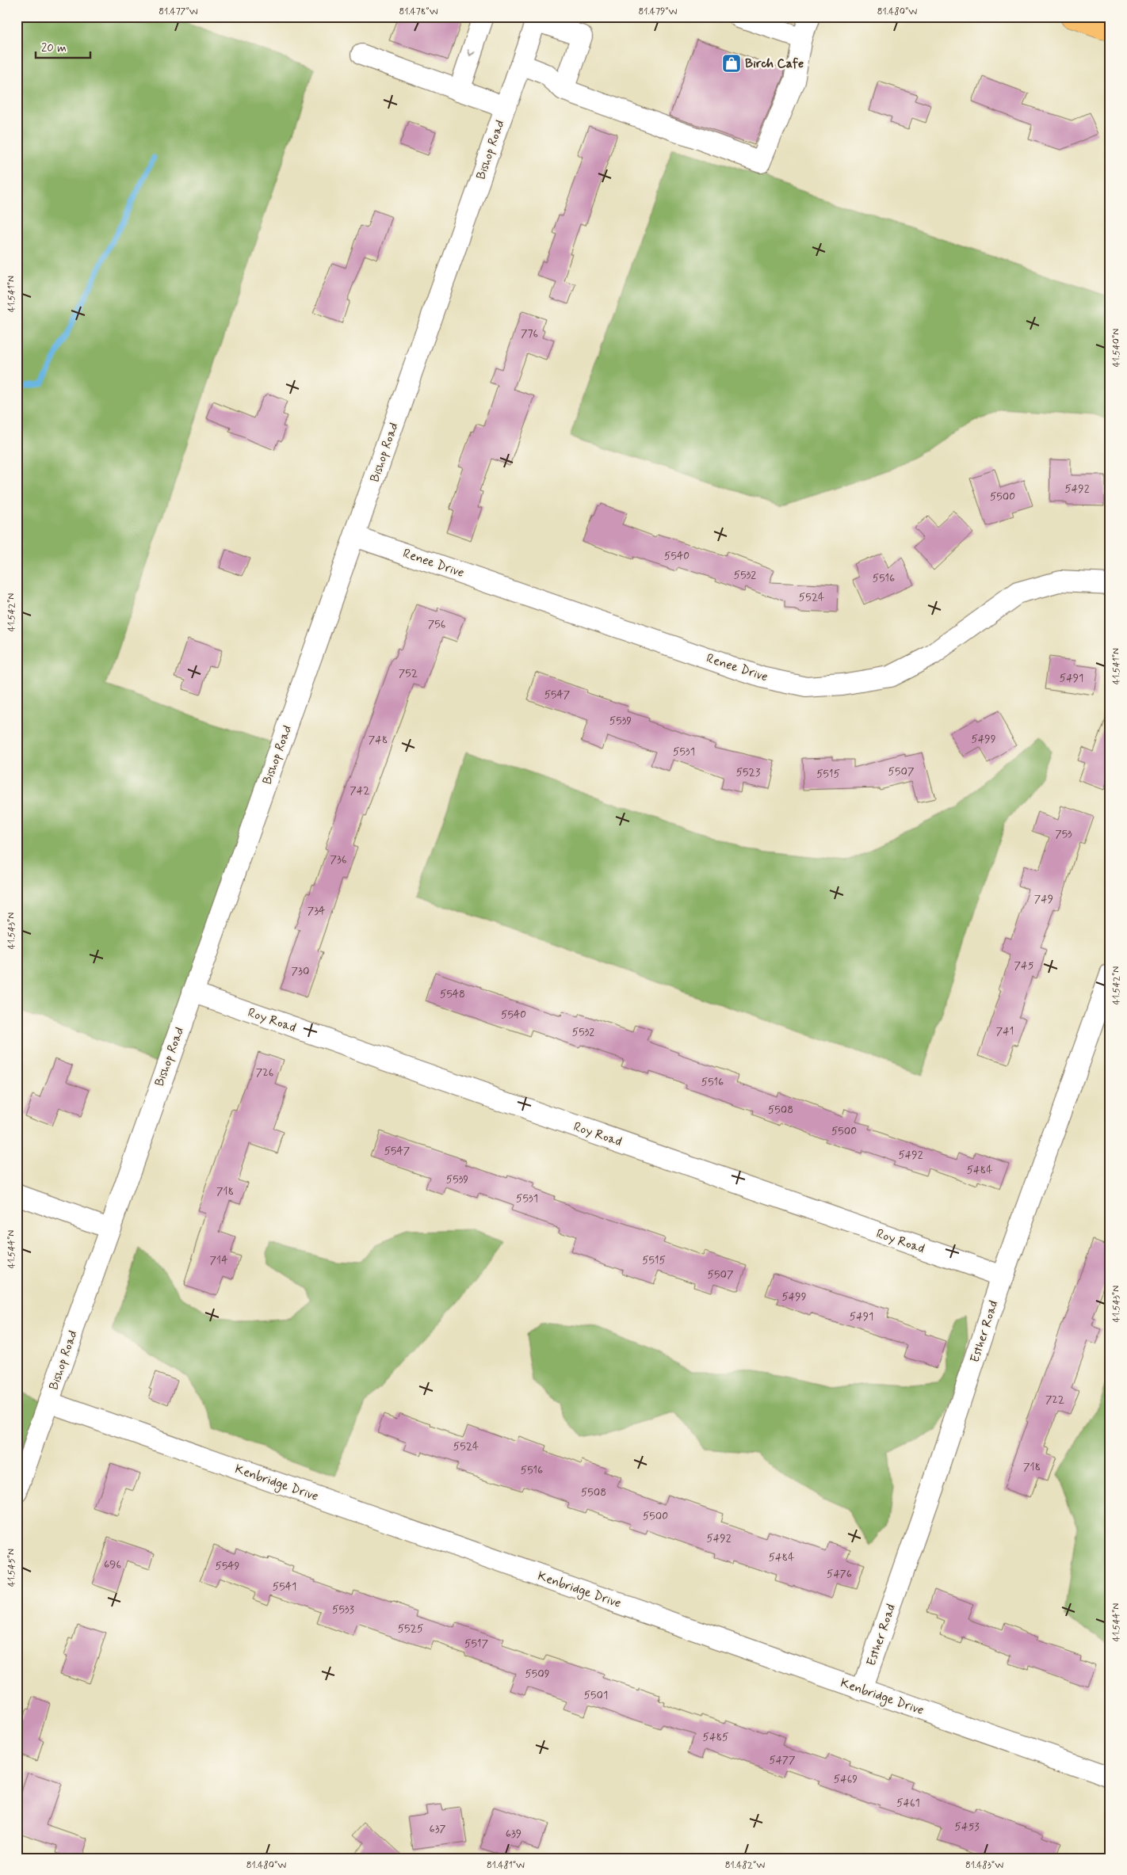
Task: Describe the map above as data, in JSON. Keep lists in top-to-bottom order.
{
  "streets": {
    "street": [
      "Bishop Road",
      "Renee Drive",
      "Roy Road",
      "Esther Road",
      "Kenbridge Drive"
    ]
  },
  "crossings": [
    ["Bishop Road", "Renee Drive"],
    ["Bishop Road", "Roy Road"],
    ["Bishop Road", "Kenbridge Drive"],
    ["Roy Road", "Esther Road"],
    ["Esther Road", "Kenbridge Drive"]
  ],
  "places": {
    "shop": ["Birch Cafe"]
  },
  "house_numbers": [
    "776",
    "5492",
    "5500",
    "5540",
    "5532",
    "5516",
    "5524",
    "756",
    "752",
    "5491",
    "5547",
    "5539",
    "5499",
    "748",
    "5531",
    "5507",
    "5523",
    "5515",
    "742",
    "753",
    "736",
    "749",
    "734",
    "745",
    "730",
    "5548",
    "5540",
    "741",
    "5532",
    "726",
    "5516",
    "5508",
    "5500",
    "5547",
    "5492",
    "5484",
    "5539",
    "718",
    "5531",
    "714",
    "5515",
    "5507",
    "5499",
    "5491",
    "722",
    "5524",
    "718",
    "5516",
    "5508",
    "5500",
    "5492",
    "5484",
    "696",
    "5549",
    "5476",
    "5541",
    "5533",
    "5525",
    "5517",
    "5509",
    "5501",
    "5485",
    "5477",
    "5469",
    "5461",
    "5453",
    "637",
    "639"
  ],
  "scale_bar": "20 m",
  "coordinates": [
    "81.477°W",
    "81.478°W",
    "81.479°W",
    "81.480°W",
    "41.541°N",
    "41.540°N",
    "41.542°N",
    "41.543°N",
    "41.544°N",
    "41.545°N",
    "81.481°W",
    "81.482°W",
    "81.483°W"
  ]
}
